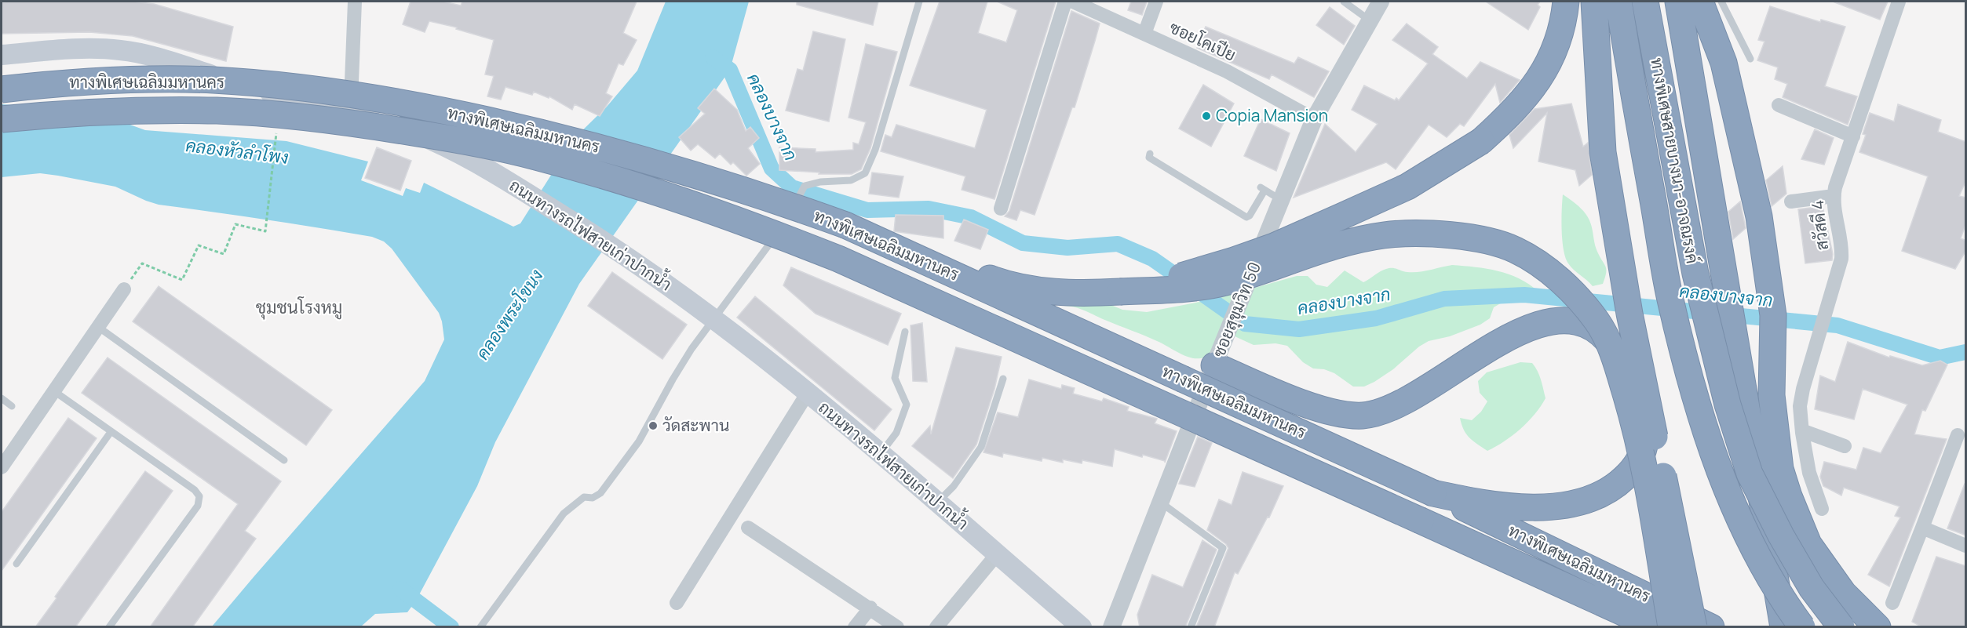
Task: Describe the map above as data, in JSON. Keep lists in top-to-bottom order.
{
  "streets": {
    "highway": ["ทางพิเศษเฉลิมมหานคร", "ทางพิเศษสายบางนา-อาจณรงค์"],
    "main road": ["ถนนทางรถไฟสายเก่าปากน้ำ"],
    "street": ["ซอยโคเปีย", "สวัสดี 4", "ซอยสุขุมวิท 50"]
  },
  "crossings": [
    ["ซอยโคเปีย", "ซอยสุขุมวิท 50"]
  ],
  "districts": ["ชุมชนโรงหมู"],
  "water": ["คลองบางจาก", "คลองหัวลำโพง", "คลองพระโขนง"],
  "places": ["Copia Mansion", "วัดสะพาน"]
}
